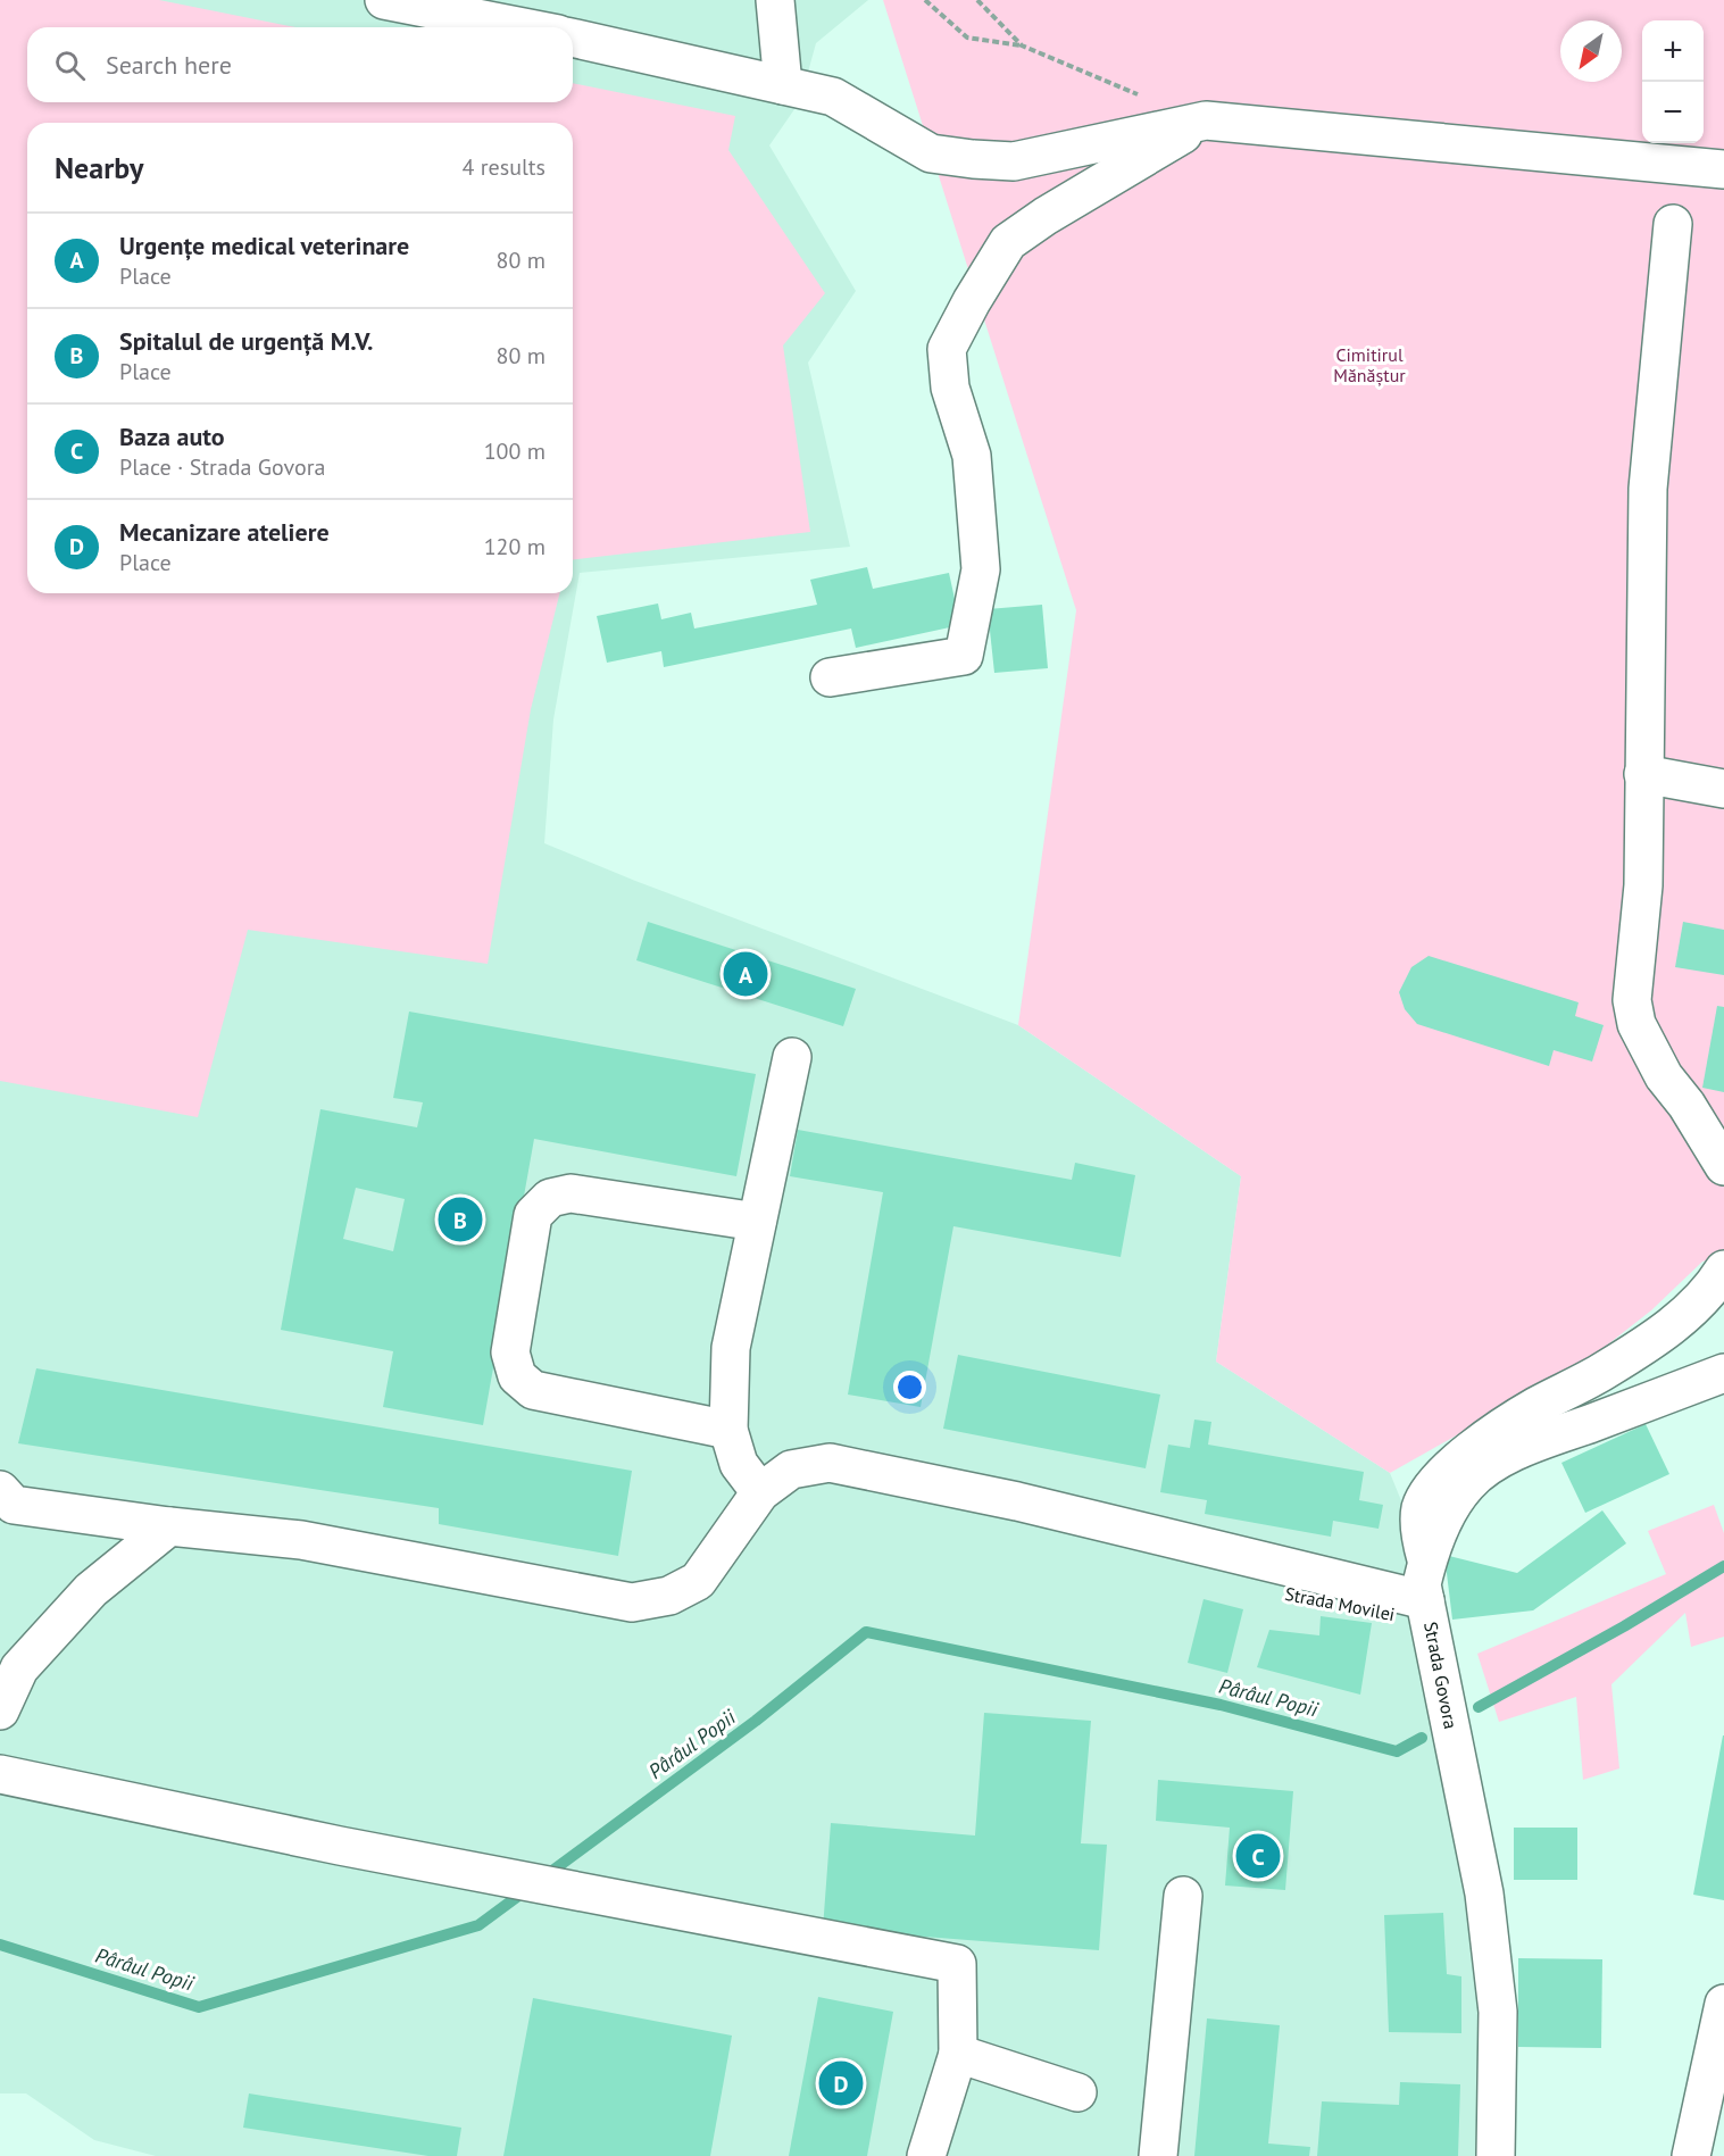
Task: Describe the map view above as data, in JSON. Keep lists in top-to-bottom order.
{
  "streets": {
    "street": ["Strada Movilei", "Strada Govora"]
  },
  "crossings": [
    ["Strada Movilei", "Strada Govora"]
  ],
  "water": ["Pârâul Popii"],
  "parks": ["Cimitirul Mănăștur"],
  "north": "bottom left",
  "page": {
    "map_buttons": ["+", "−"],
    "search": "Search here",
    "heading": ["Nearby", "4 results"],
    "list": [
      {
        "mark": "A",
        "name": "Urgențe medical veterinare",
        "note": "Place",
        "value": "80 m"
      },
      {
        "mark": "B",
        "name": "Spitalul de urgență M.V.",
        "note": "Place",
        "value": "80 m"
      },
      {
        "mark": "C",
        "name": "Baza auto",
        "note": "Place · Strada Govora",
        "value": "100 m"
      },
      {
        "mark": "D",
        "name": "Mecanizare ateliere",
        "note": "Place",
        "value": "120 m"
      }
    ],
    "pins": [
      "A",
      "B",
      "C",
      "D"
    ]
  }
}
